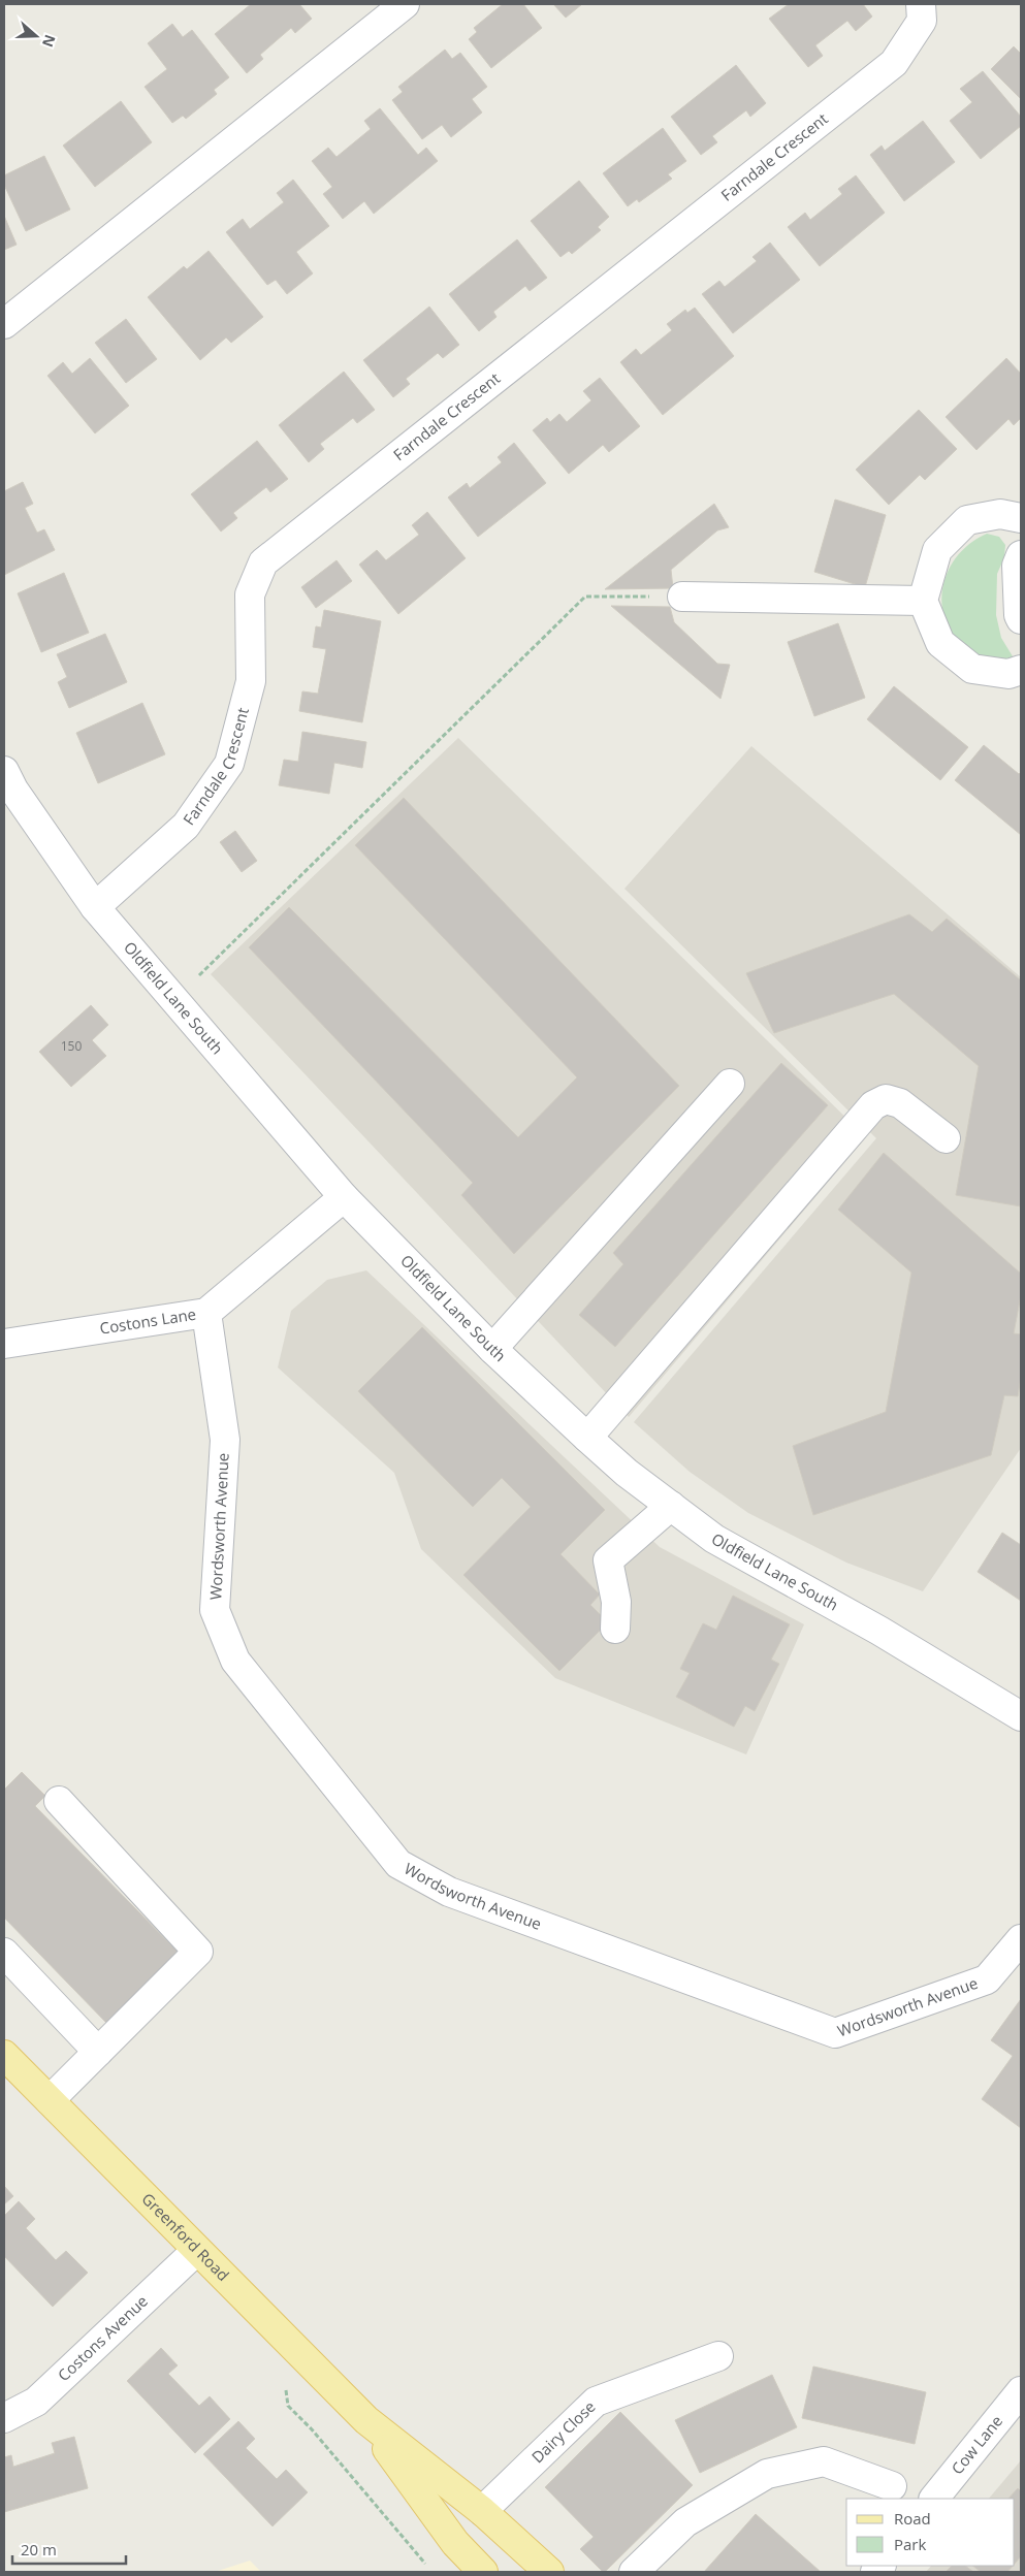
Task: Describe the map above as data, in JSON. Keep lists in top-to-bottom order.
{
  "streets": {
    "main road": ["Greenford Road"],
    "street": [
      "Farndale Crescent",
      "Oldfield Lane South",
      "Costons Lane",
      "Wordsworth Avenue",
      "Costons Avenue",
      "Dairy Close",
      "Cow Lane"
    ]
  },
  "crossings": [
    ["Farndale Crescent", "Oldfield Lane South"],
    ["Oldfield Lane South", "Costons Lane"],
    ["Costons Lane", "Wordsworth Avenue"],
    ["Greenford Road", "Costons Avenue"],
    ["Greenford Road", "Dairy Close"]
  ],
  "house_numbers": ["150"],
  "legend": ["Road", "Park"],
  "scale_bar": "20 m",
  "north": "right"
}
